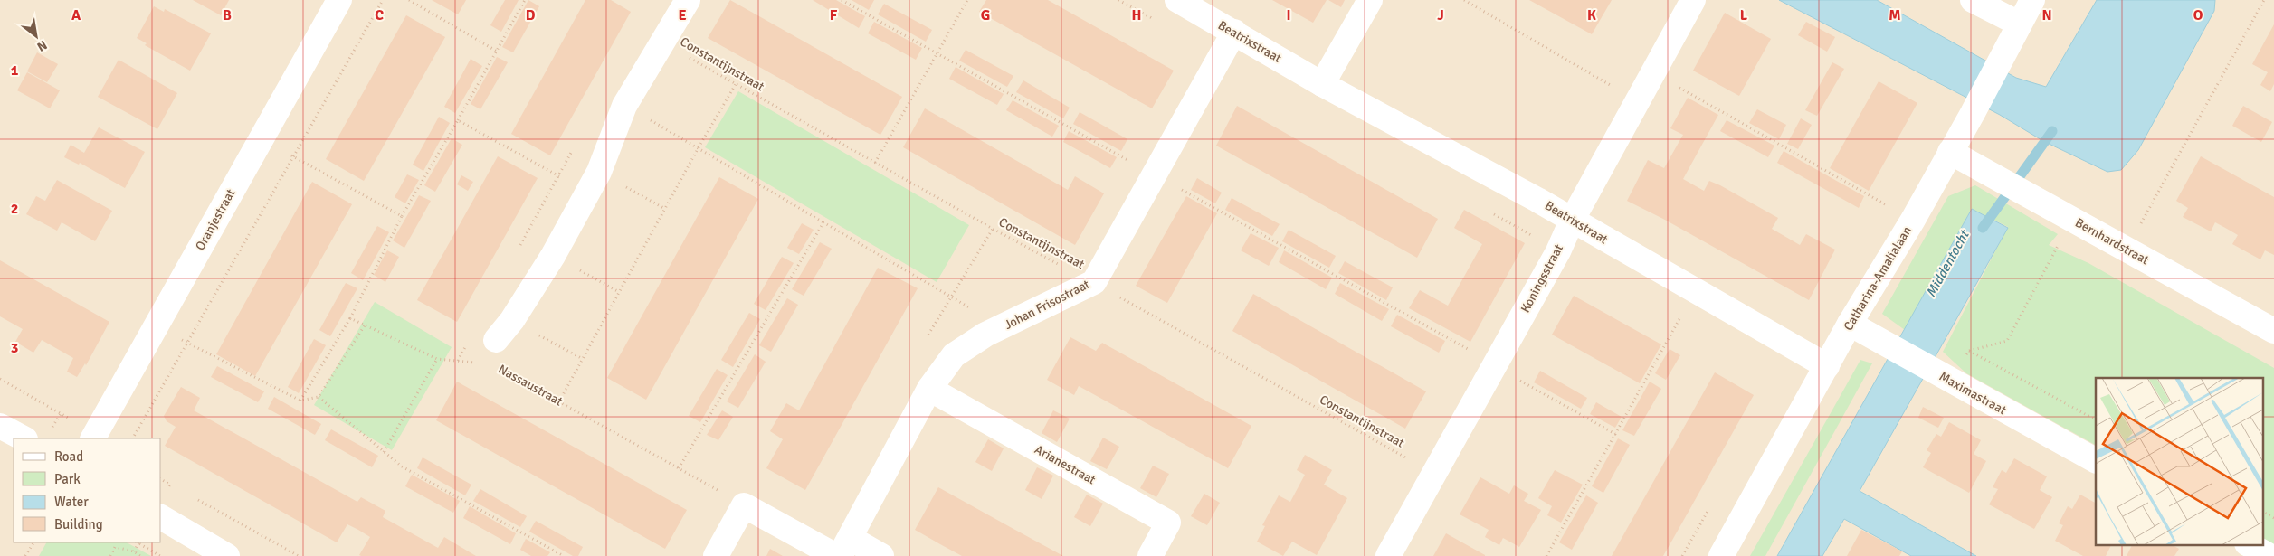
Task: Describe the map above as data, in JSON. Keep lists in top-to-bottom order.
{
  "streets": {
    "street": [
      "Beatrixstraat",
      "Oranjestraat",
      "Bernhardstraat",
      "Koningsstraat",
      "Catharina-Amalialaan",
      "Johan Frisostraat",
      "Maximastraat",
      "Arianestraat"
    ],
    "path": ["Constantijnstraat", "Nassaustraat"]
  },
  "crossings": [
    ["Beatrixstraat", "Koningsstraat"],
    ["Beatrixstraat", "Catharina-Amalialaan"],
    ["Beatrixstraat", "Johan Frisostraat"],
    ["Constantijnstraat", "Koningsstraat"],
    ["Constantijnstraat", "Johan Frisostraat"],
    ["Bernhardstraat", "Catharina-Amalialaan"],
    ["Catharina-Amalialaan", "Maximastraat"],
    ["Johan Frisostraat", "Arianestraat"]
  ],
  "water": ["Middentocht"],
  "legend": [
    "Road",
    "Park",
    "Water",
    "Building"
  ],
  "north": "bottom right",
  "grid": {
    "columns": [
      "A",
      "B",
      "C",
      "D",
      "E",
      "F",
      "G",
      "H",
      "I",
      "J",
      "K",
      "L",
      "M",
      "N",
      "O"
    ],
    "rows": ["1", "2", "3"]
  }
}
